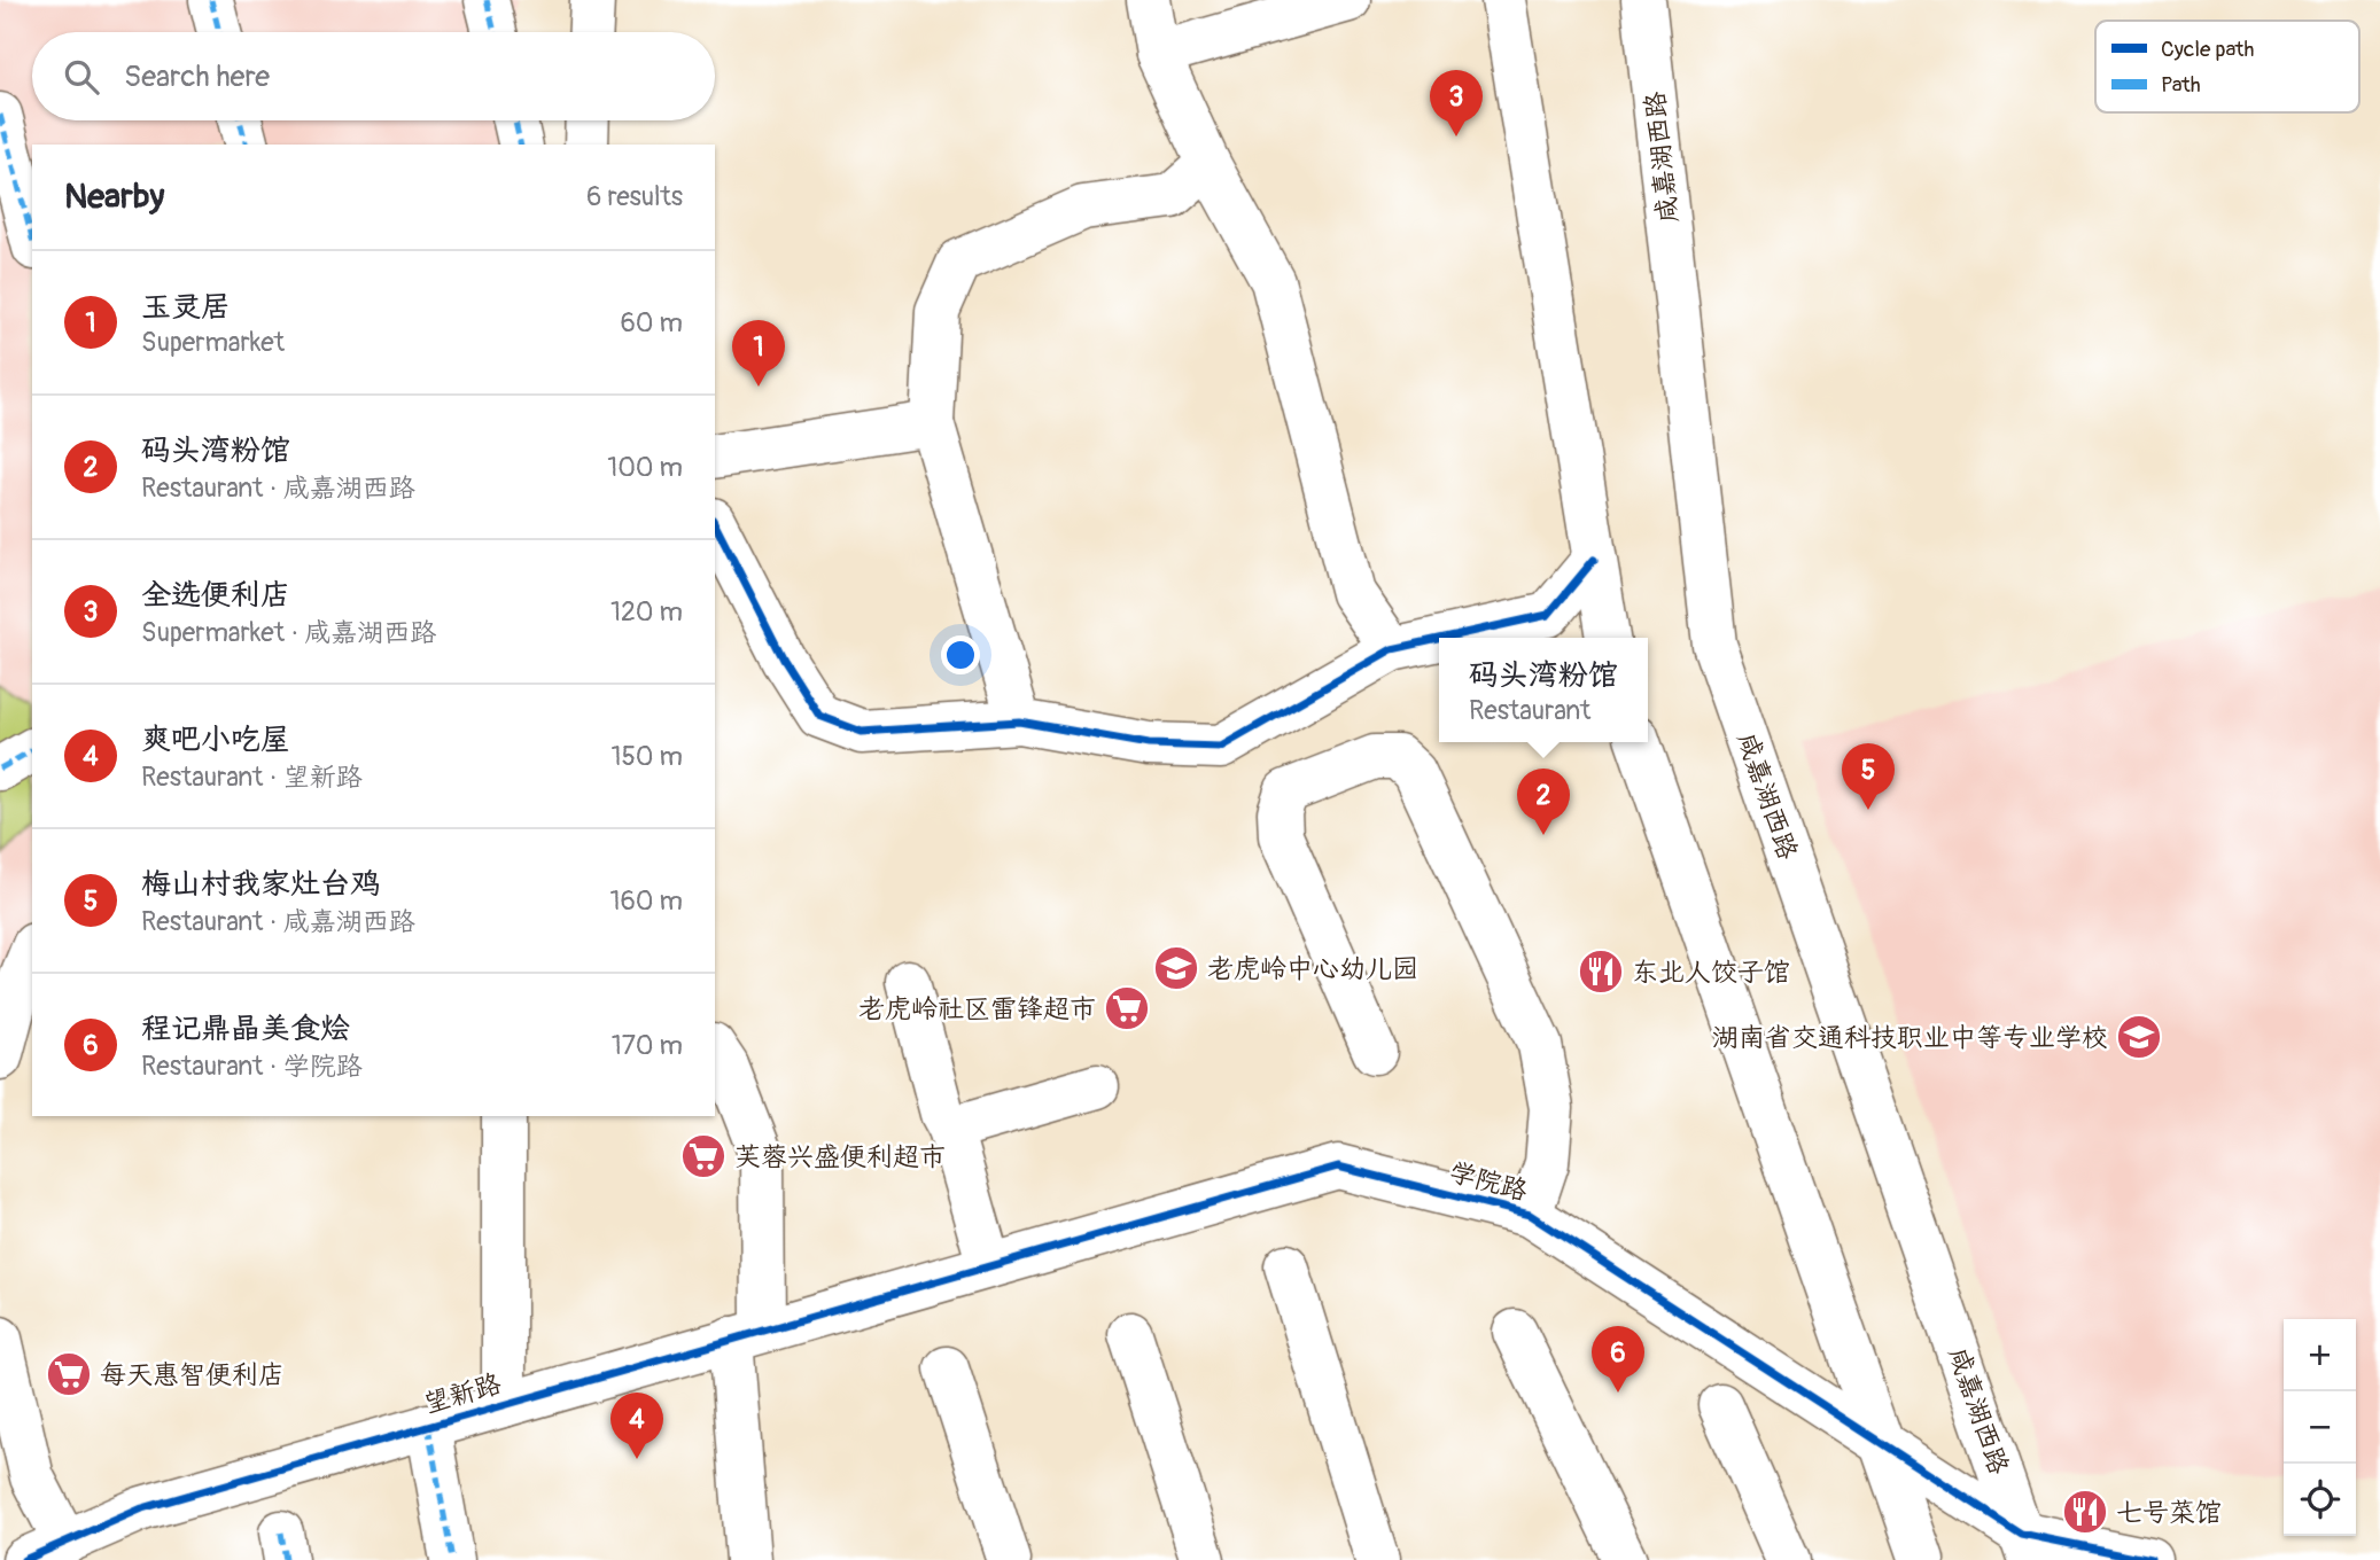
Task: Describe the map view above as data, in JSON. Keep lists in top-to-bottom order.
{
  "streets": {
    "street": ["咸嘉湖西路", "学院路", "望新路"]
  },
  "crossings": [
    ["咸嘉湖西路", "学院路"],
    ["学院路", "望新路"]
  ],
  "places": {
    "school or university": ["老虎岭中心幼儿园", "湖南省交通科技职业中等专业学校"],
    "restaurant": ["东北人饺子馆", "七号菜馆"],
    "supermarket": ["老虎岭社区雷锋超市", "芙蓉兴盛便利超市", "每天惠智便利店"]
  },
  "legend": ["Cycle path", "Path"],
  "page": {
    "search": "Search here",
    "pins": [
      "3",
      "1",
      "5",
      "2",
      "6",
      "4"
    ],
    "heading": ["Nearby", "6 results"],
    "list": [
      {
        "mark": "1",
        "name": "玉灵居",
        "note": "Supermarket",
        "value": "60 m"
      },
      {
        "mark": "2",
        "name": "码头湾粉馆",
        "note": "Restaurant · 咸嘉湖西路",
        "value": "100 m"
      },
      {
        "mark": "3",
        "name": "全选便利店",
        "note": "Supermarket · 咸嘉湖西路",
        "value": "120 m"
      },
      {
        "mark": "4",
        "name": "爽吧小吃屋",
        "note": "Restaurant · 望新路",
        "value": "150 m"
      },
      {
        "mark": "5",
        "name": "梅山村我家灶台鸡",
        "note": "Restaurant · 咸嘉湖西路",
        "value": "160 m"
      },
      {
        "mark": "6",
        "name": "程记鼎晶美食烩",
        "note": "Restaurant · 学院路",
        "value": "170 m"
      }
    ],
    "popup": ["码头湾粉馆", "Restaurant"],
    "map_buttons": ["+", "−"]
  }
}
